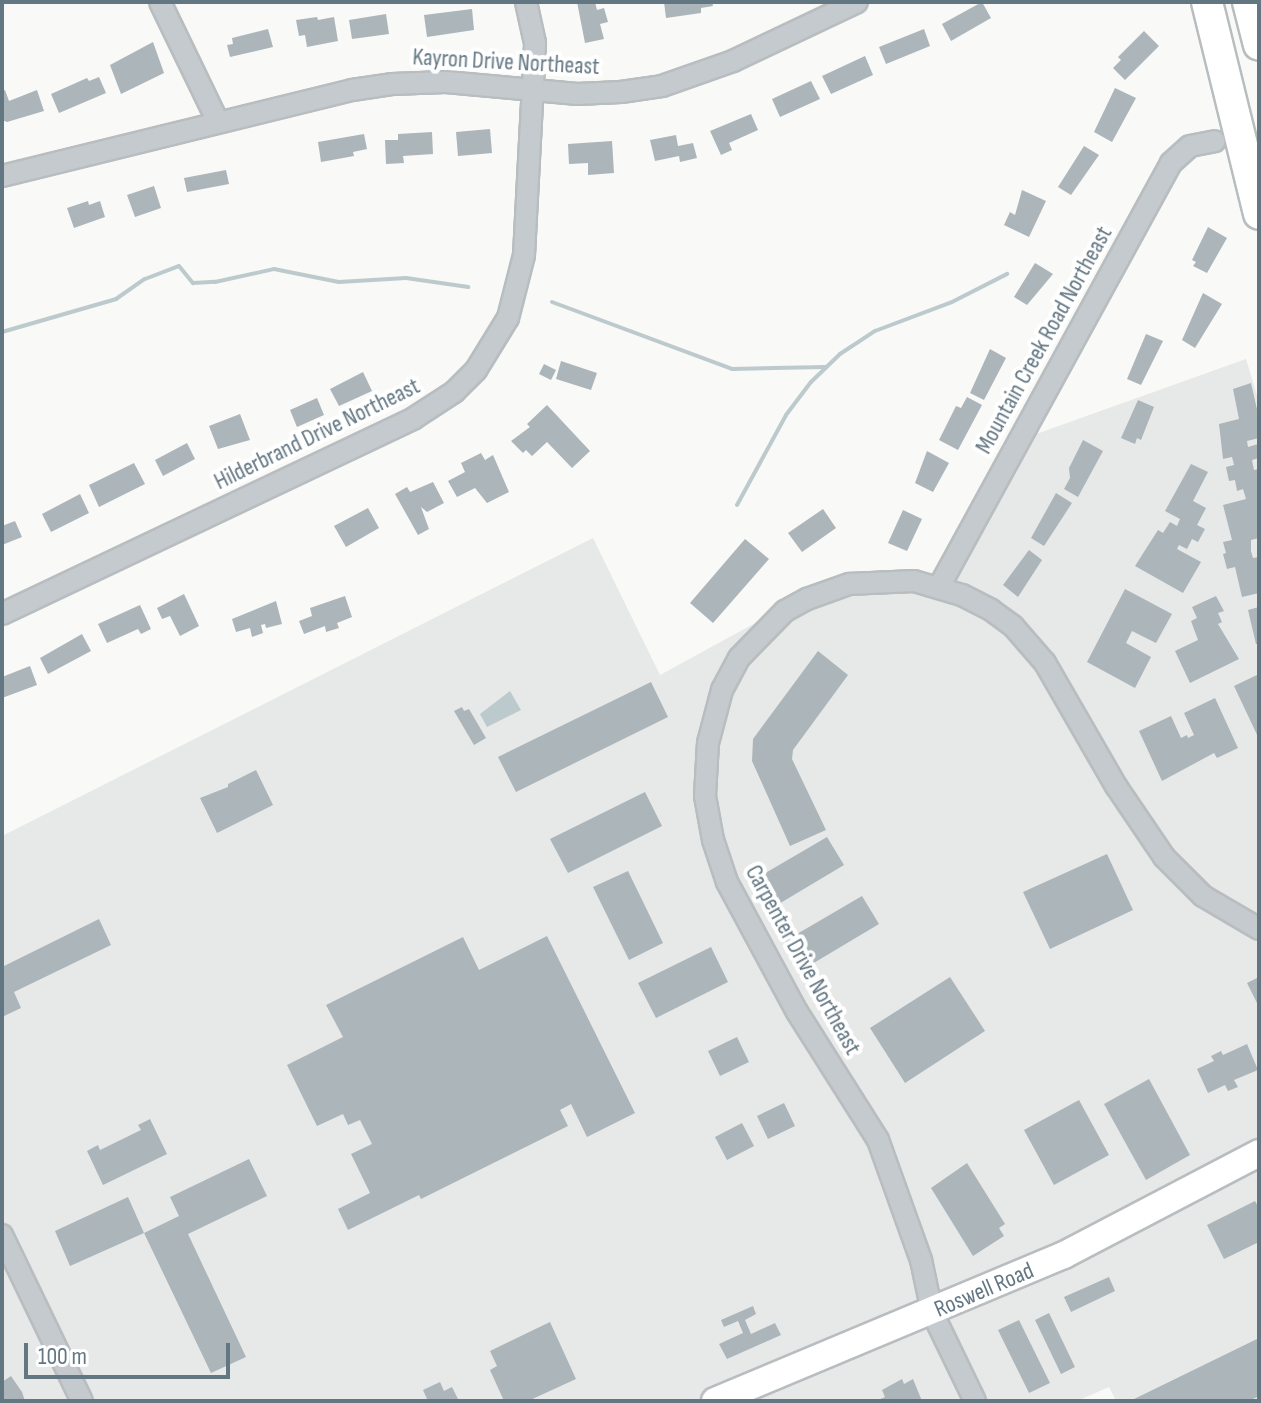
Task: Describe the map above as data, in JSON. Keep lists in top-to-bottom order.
{
  "streets": {
    "main road": ["Roswell Road"],
    "street": [
      "Kayron Drive Northeast",
      "Mountain Creek Road Northeast",
      "Hilderbrand Drive Northeast",
      "Carpenter Drive Northeast"
    ]
  },
  "crossings": [
    ["Kayron Drive Northeast", "Hilderbrand Drive Northeast"],
    ["Mountain Creek Road Northeast", "Carpenter Drive Northeast"],
    ["Carpenter Drive Northeast", "Roswell Road"]
  ],
  "scale_bar": "100 m"
}
